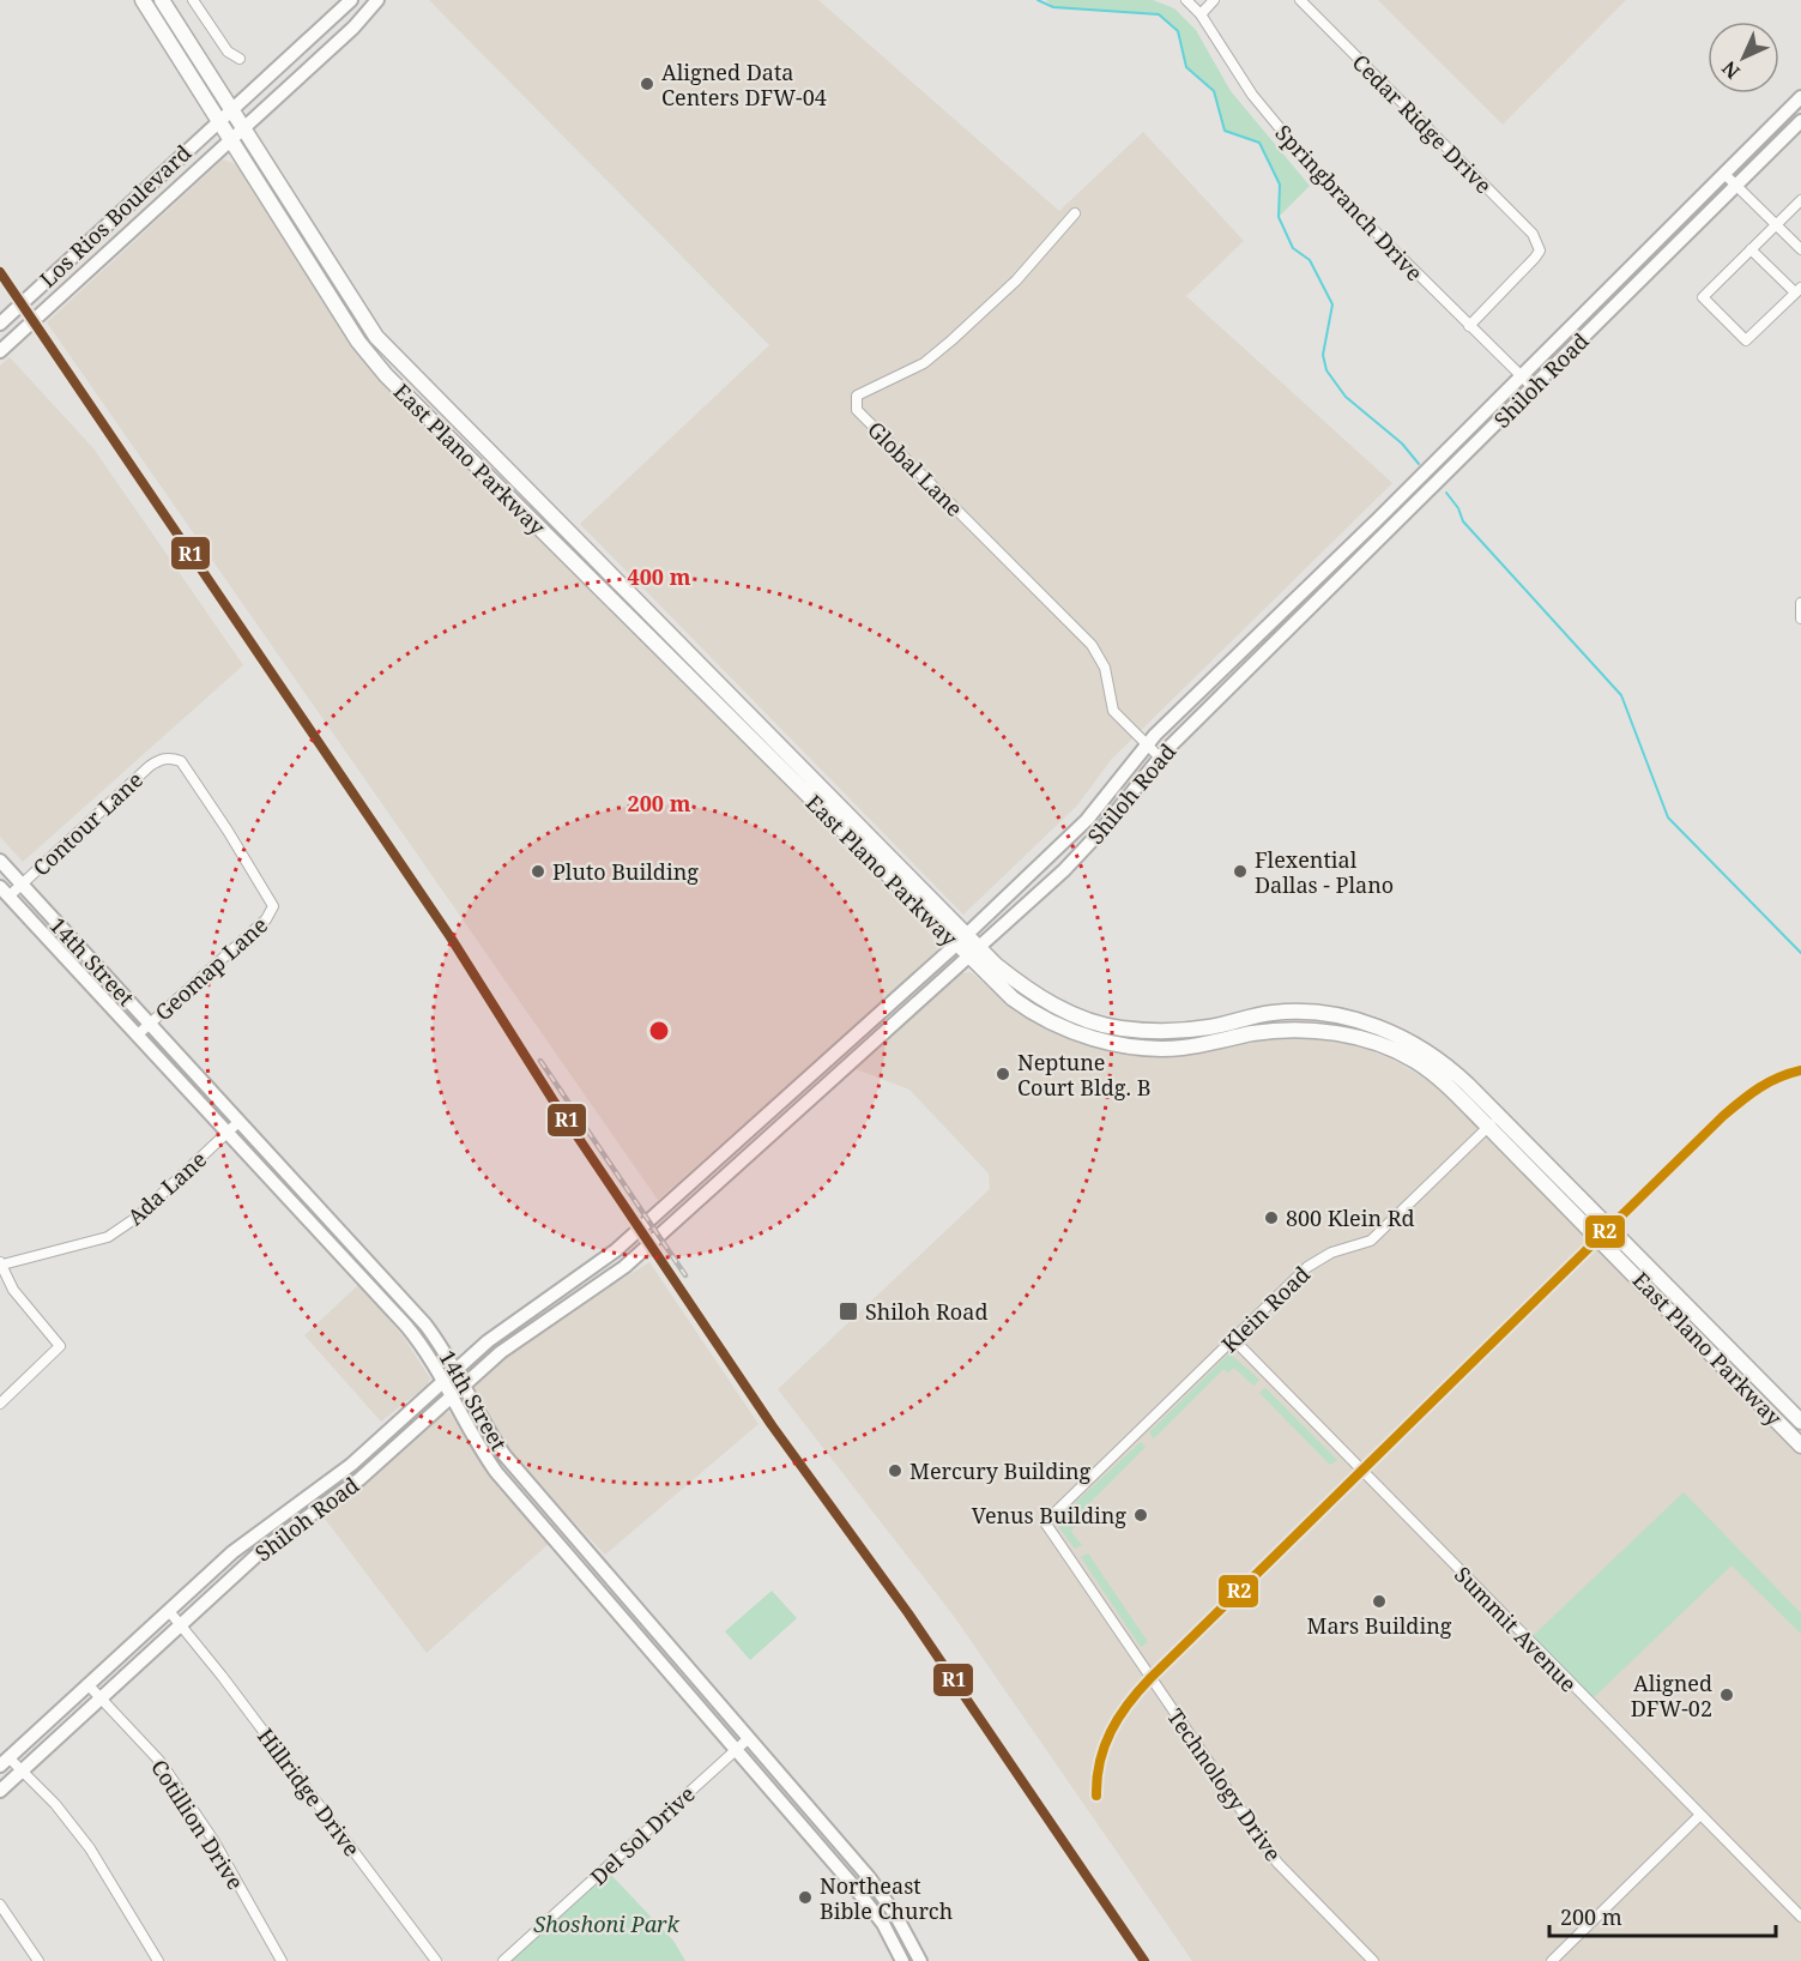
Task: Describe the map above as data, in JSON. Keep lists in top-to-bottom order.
{
  "streets": {
    "main road": [
      "Los Rios Boulevard",
      "Shiloh Road",
      "East Plano Parkway",
      "14th Street"
    ],
    "street": [
      "Cedar Ridge Drive",
      "Springbranch Drive",
      "Global Lane",
      "Contour Lane",
      "Geomap Lane",
      "Ada Lane",
      "Klein Road",
      "Summit Avenue",
      "Technology Drive",
      "Hillridge Drive",
      "Cotillion Drive",
      "Del Sol Drive"
    ]
  },
  "crossings": [
    ["Cedar Ridge Drive", "Springbranch Drive"],
    ["Springbranch Drive", "Shiloh Road"],
    ["Los Rios Boulevard", "East Plano Parkway"],
    ["Shiloh Road", "East Plano Parkway"],
    ["Shiloh Road", "Global Lane"],
    ["Shiloh Road", "14th Street"],
    ["Shiloh Road", "Hillridge Drive"],
    ["Shiloh Road", "Cotillion Drive"],
    ["East Plano Parkway", "Klein Road"],
    ["Contour Lane", "14th Street"],
    ["Contour Lane", "Geomap Lane"],
    ["14th Street", "Geomap Lane"],
    ["14th Street", "Ada Lane"],
    ["14th Street", "Del Sol Drive"],
    ["Klein Road", "Summit Avenue"],
    ["Klein Road", "Technology Drive"]
  ],
  "parks": ["Shoshoni Park"],
  "places": {
    "other": [
      "Aligned Data Centers DFW-04",
      "Pluto Building",
      "Flexential Dallas - Plano",
      "Neptune Court Bldg. B",
      "800 Klein Rd",
      "Mercury Building",
      "Venus Building",
      "Mars Building",
      "Aligned DFW-02",
      "Northeast Bible Church"
    ],
    "transit": ["Shiloh Road"]
  },
  "lines": ["transit line R1", "transit line R2"],
  "scale_bar": "200 m",
  "north": "bottom left",
  "rings": ["400 m", "200 m"]
}
